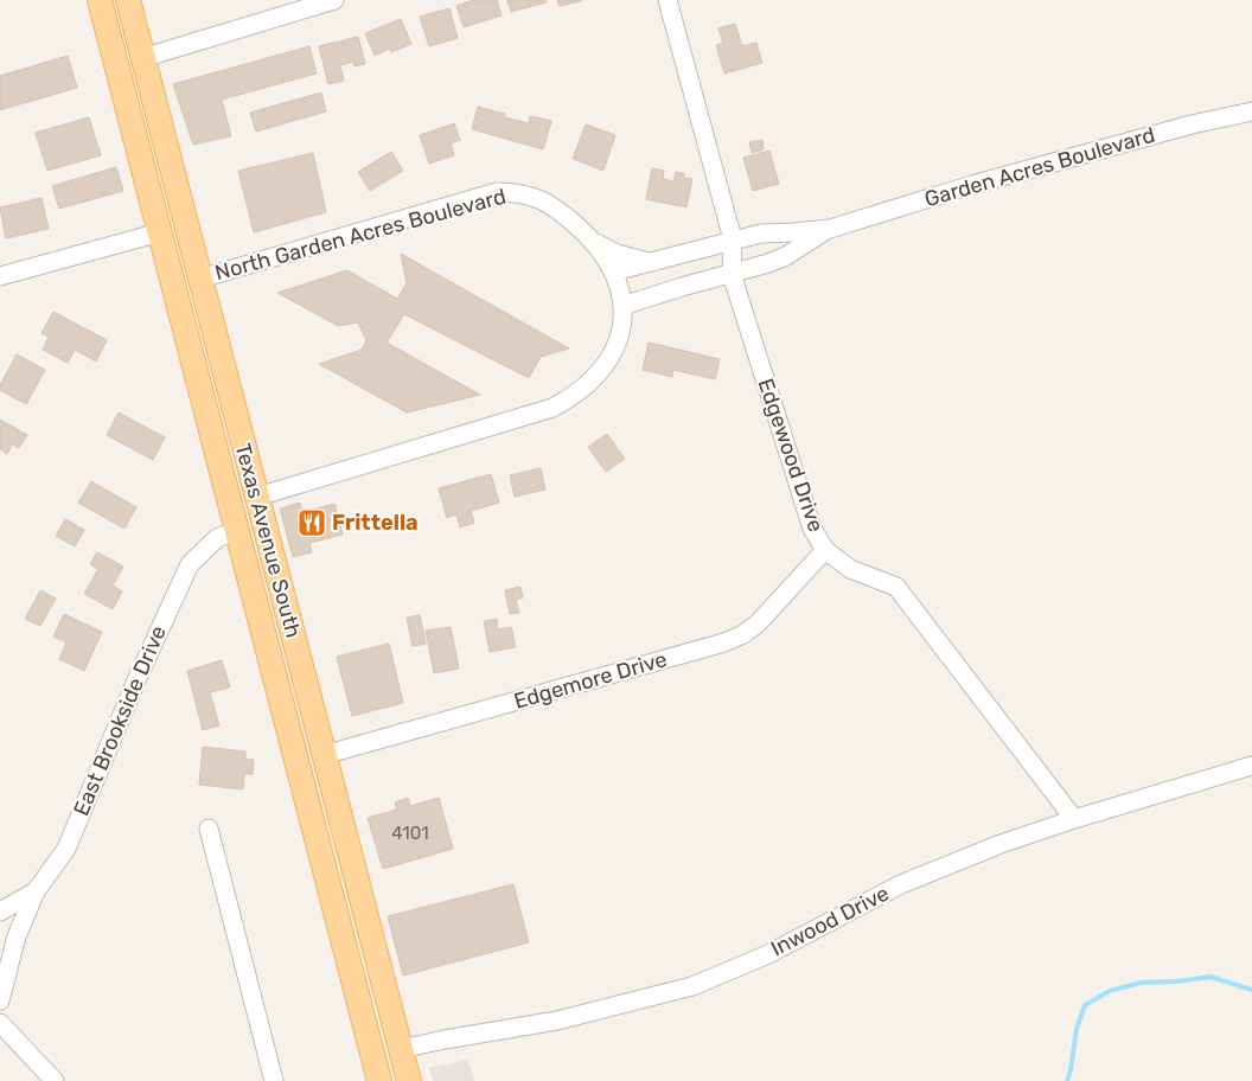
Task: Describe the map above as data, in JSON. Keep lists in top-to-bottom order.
{
  "streets": {
    "main road": ["Texas Avenue South"],
    "street": [
      "Garden Acres Boulevard",
      "North Garden Acres Boulevard",
      "Edgewood Drive",
      "Edgemore Drive",
      "East Brookside Drive",
      "Inwood Drive"
    ]
  },
  "crossings": [
    ["Garden Acres Boulevard", "North Garden Acres Boulevard"],
    ["Garden Acres Boulevard", "Edgewood Drive"],
    ["North Garden Acres Boulevard", "Texas Avenue South"],
    ["Edgewood Drive", "Edgemore Drive"],
    ["Edgewood Drive", "Inwood Drive"],
    ["Texas Avenue South", "Edgemore Drive"],
    ["Texas Avenue South", "East Brookside Drive"],
    ["Texas Avenue South", "Inwood Drive"]
  ],
  "places": {
    "restaurant": ["Frittella"]
  },
  "house_numbers": ["4101"]
}
